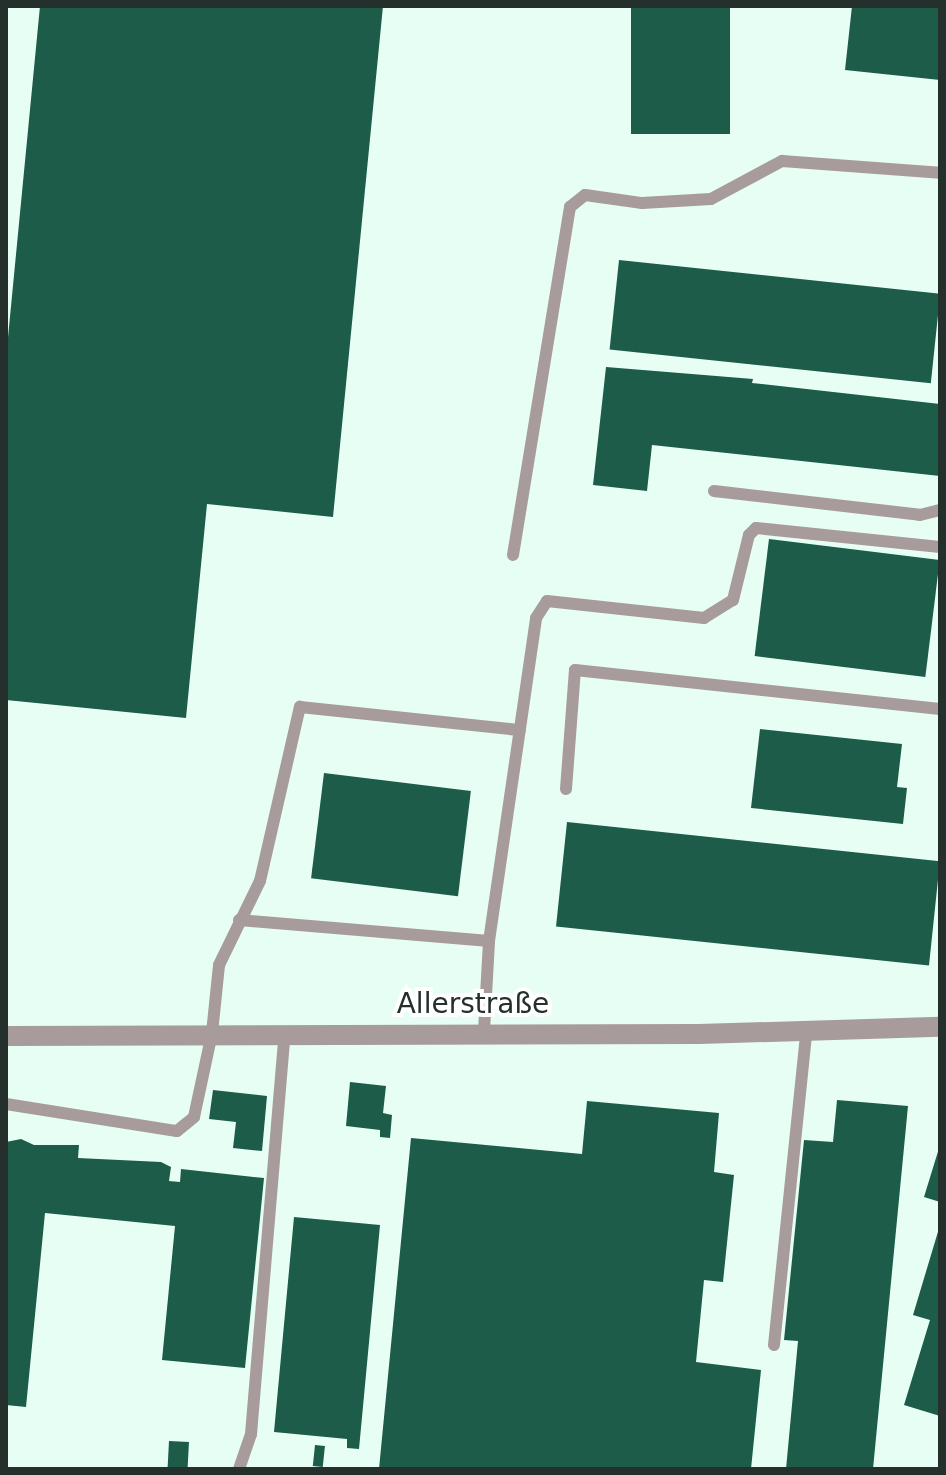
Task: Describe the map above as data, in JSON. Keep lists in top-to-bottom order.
{
  "streets": {
    "street": ["Allerstraße"]
  }
}
